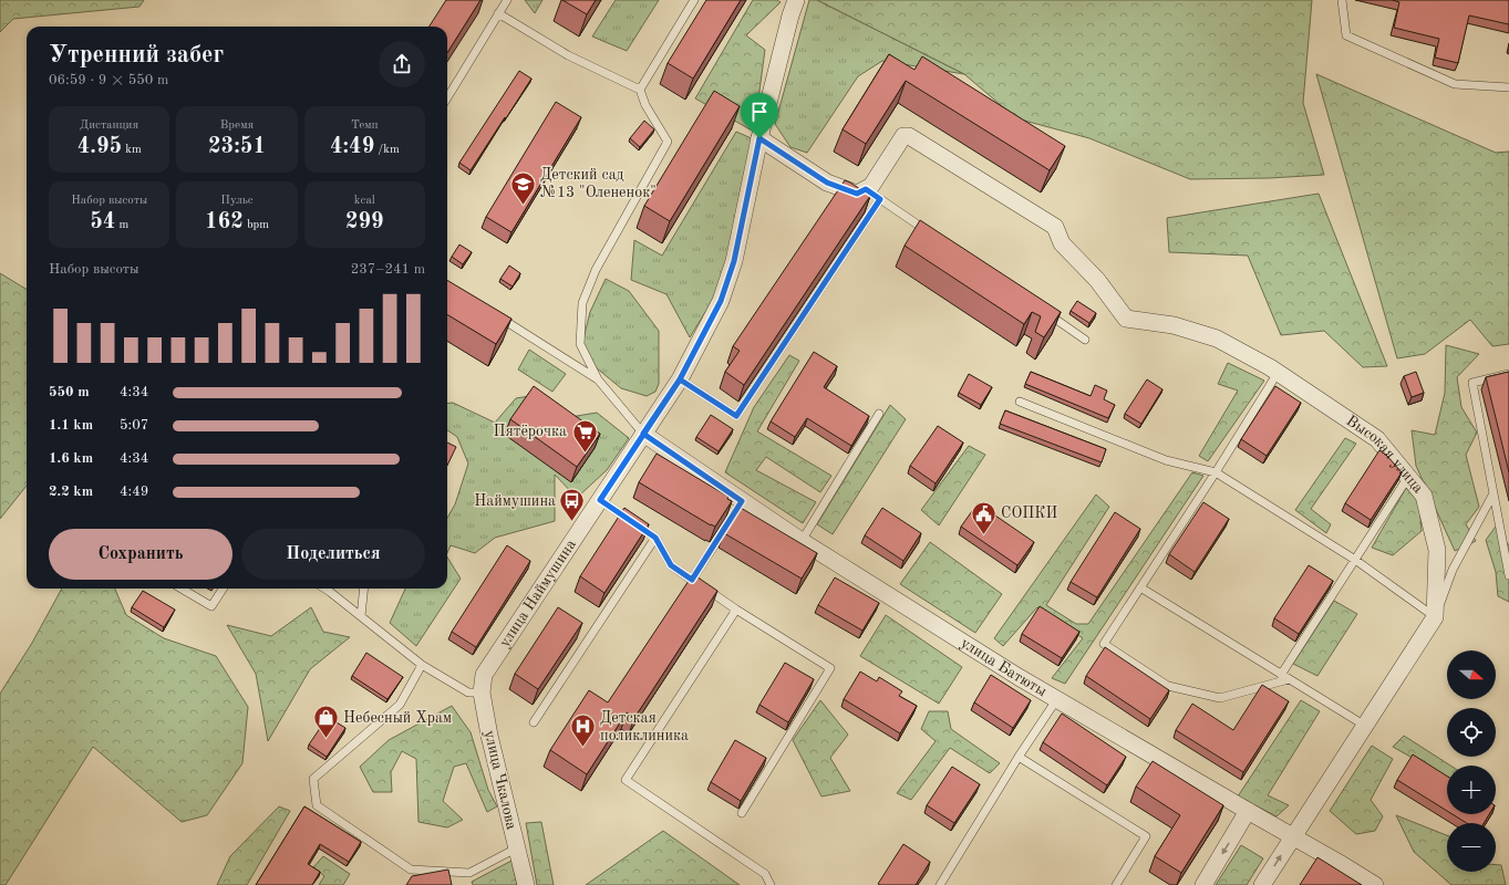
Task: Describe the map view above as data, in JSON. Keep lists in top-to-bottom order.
{
  "streets": {
    "street": [
      "Высокая улица",
      "улица Наймушина",
      "улица Батюты",
      "улица Чкалова"
    ]
  },
  "crossings": [
    ["улица Наймушина", "улица Батюты"],
    ["улица Наймушина", "улица Чкалова"]
  ],
  "places": {
    "school or university": ["Детский сад №13 \"Олененок\""],
    "supermarket": ["Пятёрочка"],
    "bus stop": ["Наймушина"],
    "public building": ["СОПКИ"],
    "shop": ["Небесный Храм"],
    "hospital": ["Детская поликлиника"]
  },
  "north": "right",
  "page": {
    "heading": ["Утренний забег", "06:59 · 9 × 550 m"],
    "stats": [
      ["Дистанция", "4.95 km"],
      ["Время", "23:51"],
      ["Темп", "4:49 /km"],
      ["Набор высоты", "54 m"],
      ["Пульс", "162 bpm"],
      ["kcal", "299"]
    ],
    "chart": ["Набор высоты", "237–241 m"],
    "list": [
      {
        "name": "550 m",
        "note": "4:34"
      },
      {
        "name": "1.1 km",
        "note": "5:07"
      },
      {
        "name": "1.6 km",
        "note": "4:34"
      },
      {
        "name": "2.2 km",
        "note": "4:49"
      }
    ],
    "buttons": ["Сохранить", "Поделиться"],
    "map_buttons": ["+", "−"]
  }
}
